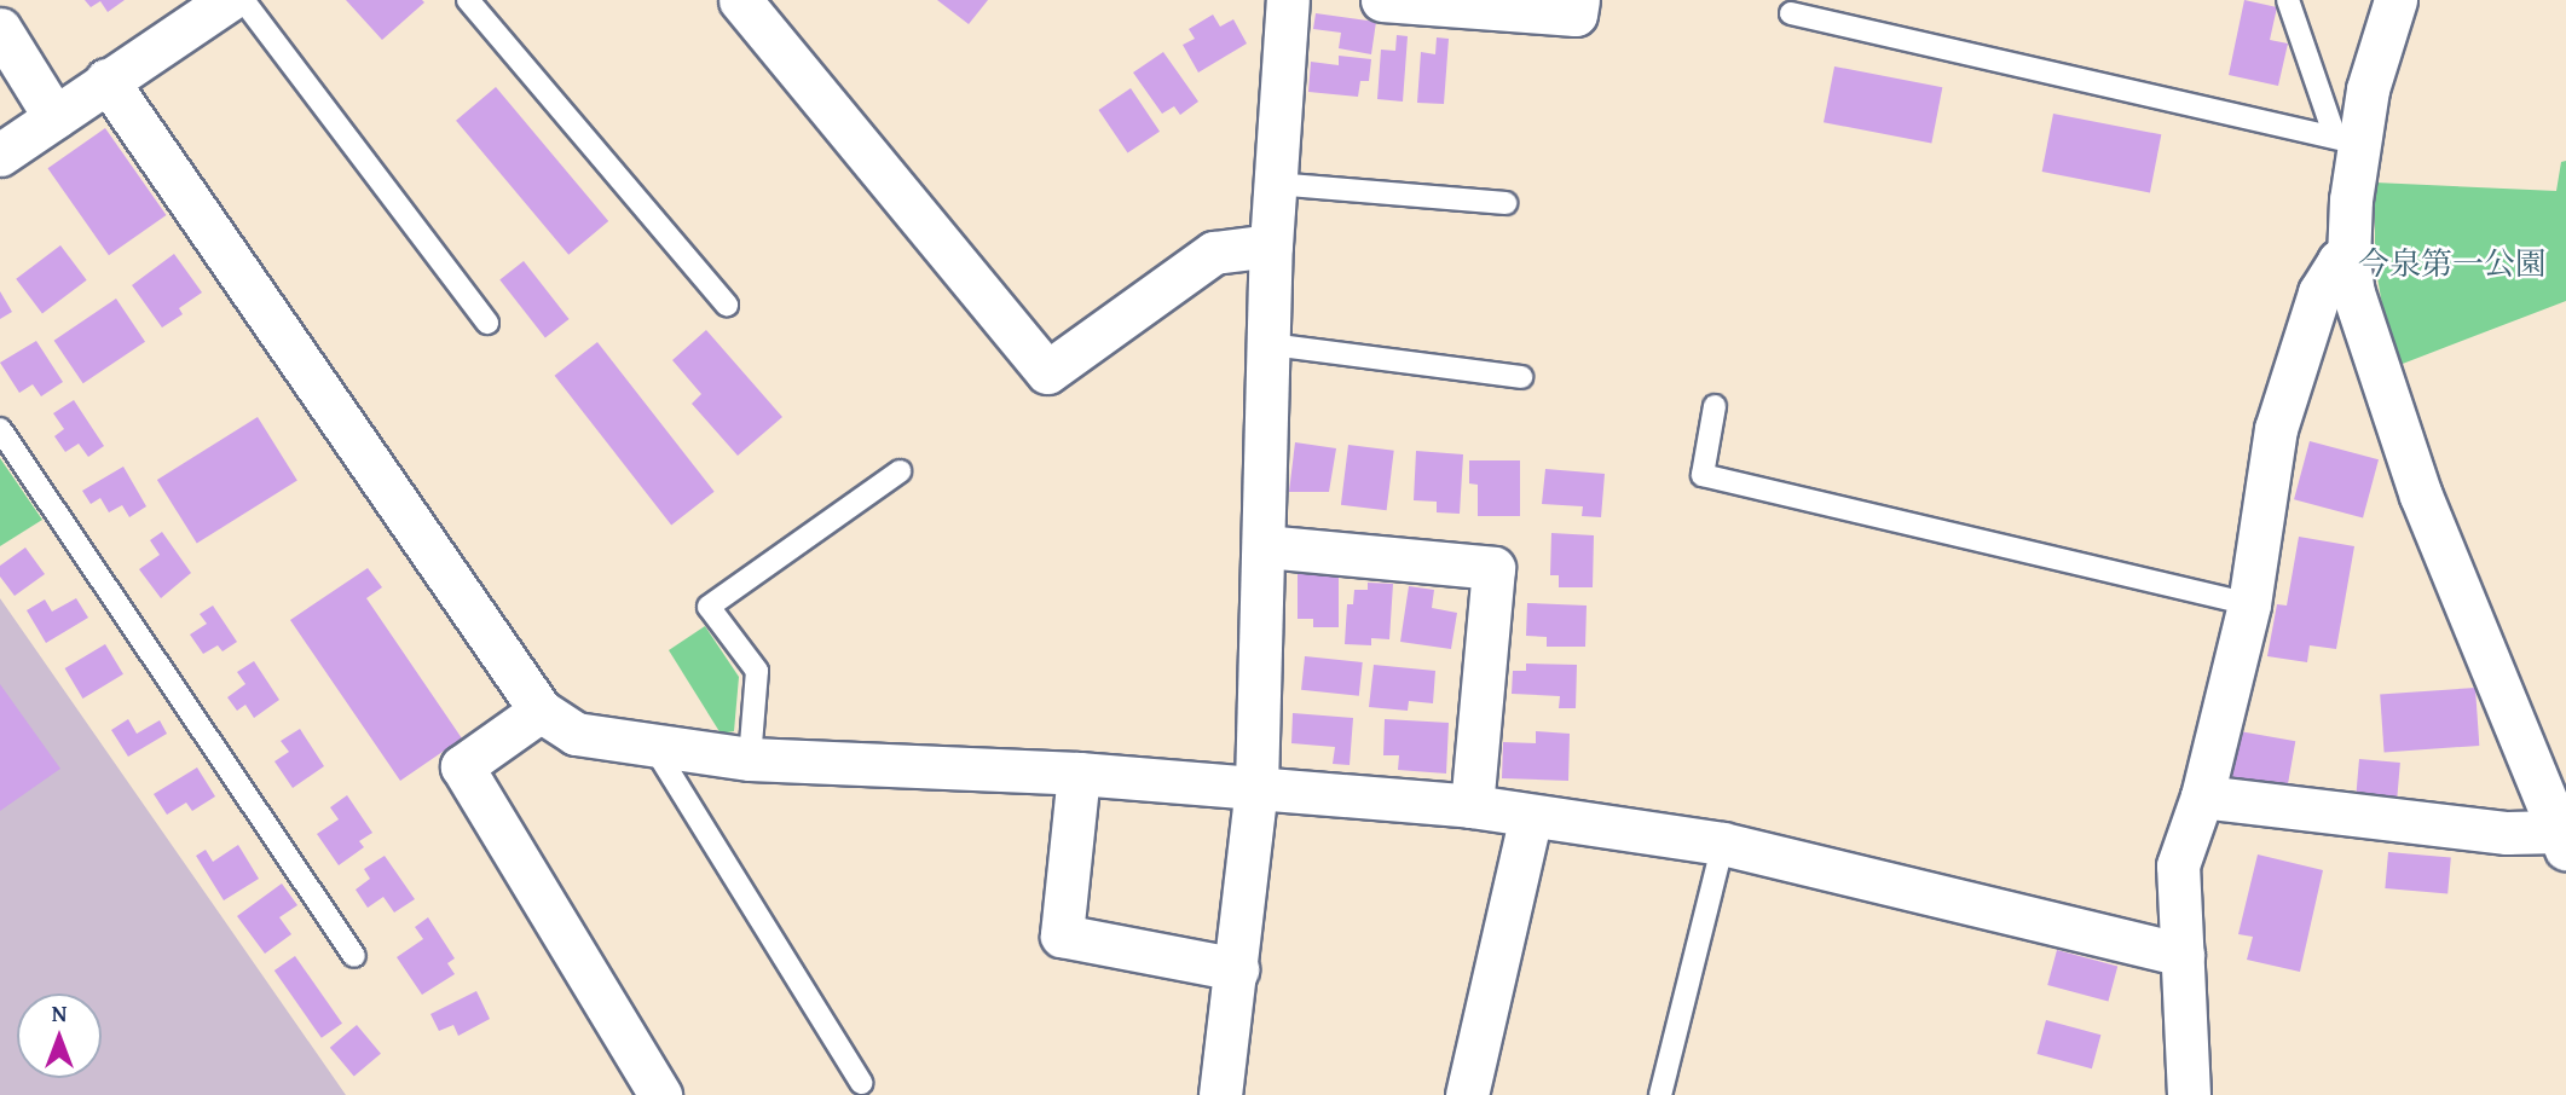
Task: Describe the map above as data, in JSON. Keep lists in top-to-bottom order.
{
  "parks": ["今泉第一公園"],
  "north": "top"
}
